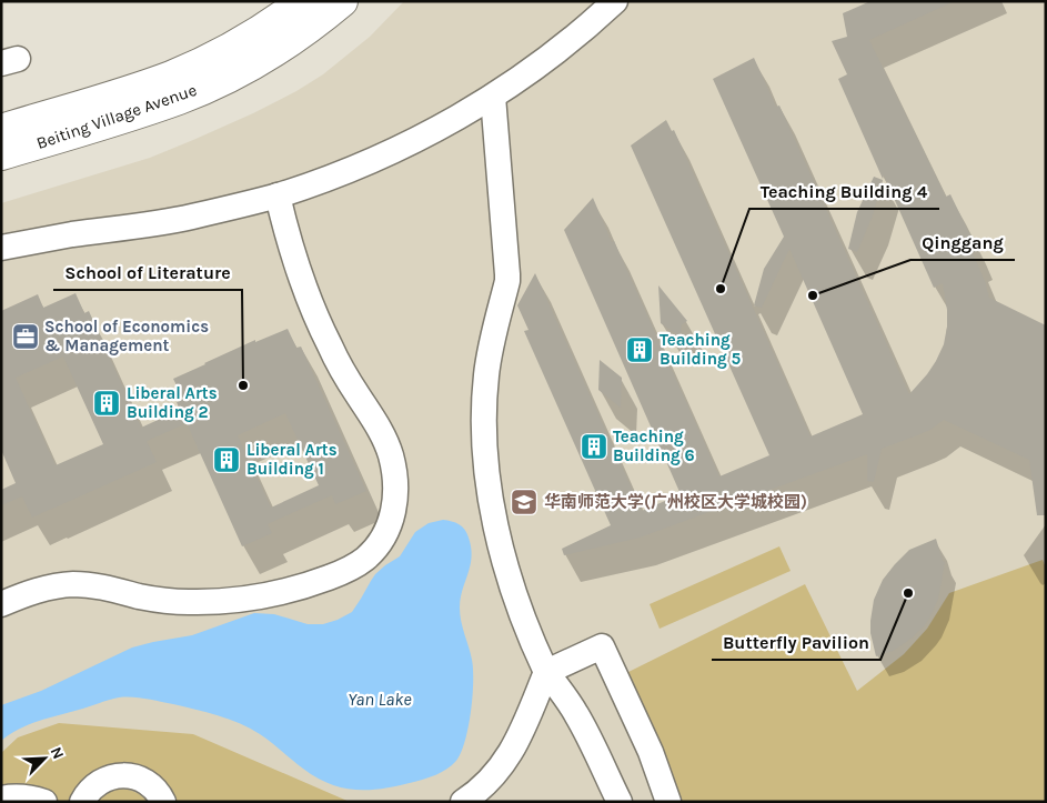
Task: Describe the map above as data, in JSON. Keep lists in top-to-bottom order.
{
  "streets": {
    "main road": ["Beiting Village Avenue"]
  },
  "water": ["Yan Lake"],
  "places": {
    "other": [
      "Teaching Building 4",
      "Qinggang",
      "School of Literature",
      "Butterfly Pavilion"
    ],
    "office": ["School of Economics & Management"],
    "building": [
      "Teaching Building 5",
      "Liberal Arts Building 2",
      "Teaching Building 6",
      "Liberal Arts Building 1"
    ],
    "school or university": ["华南师范大学(广州校区大学城校园)"]
  },
  "north": "top right"
}
